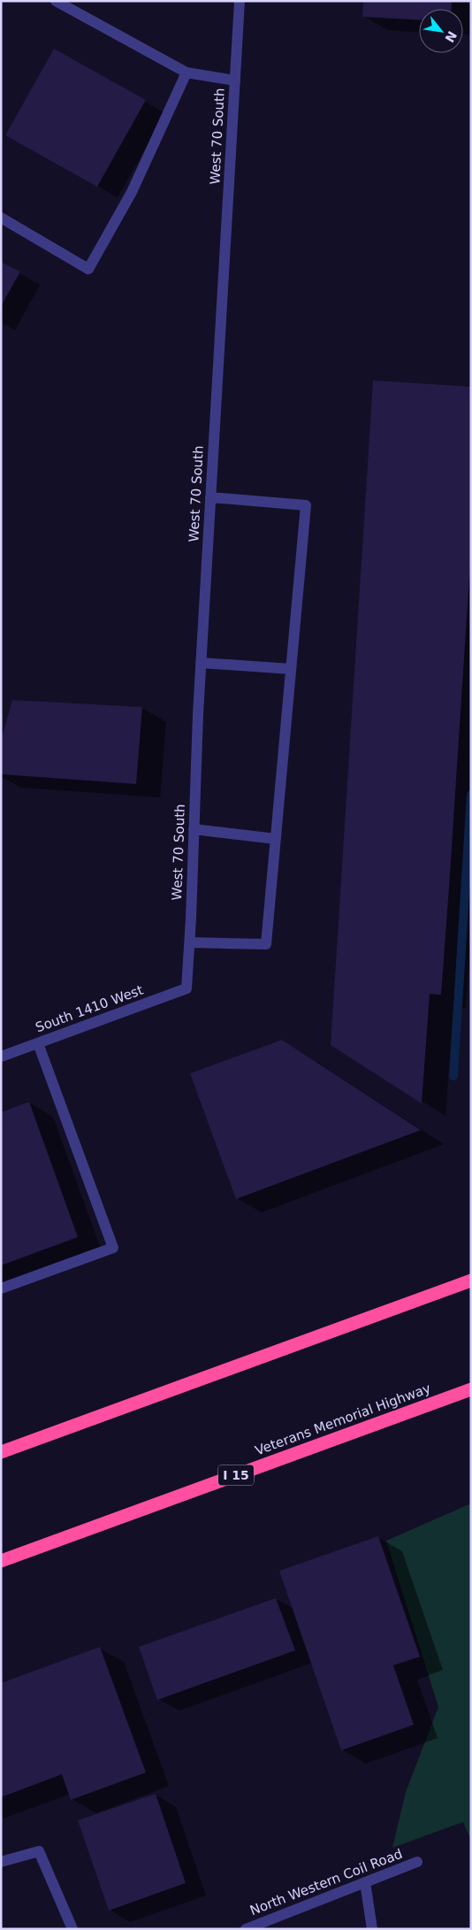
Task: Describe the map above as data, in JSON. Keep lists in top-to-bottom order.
{
  "streets": {
    "highway": ["Veterans Memorial Highway", "I 15"],
    "street": ["West 70 South", "South 1410 West", "North Western Coil Road"]
  },
  "crossings": [
    ["West 70 South", "South 1410 West"]
  ],
  "north": "bottom right"
}
